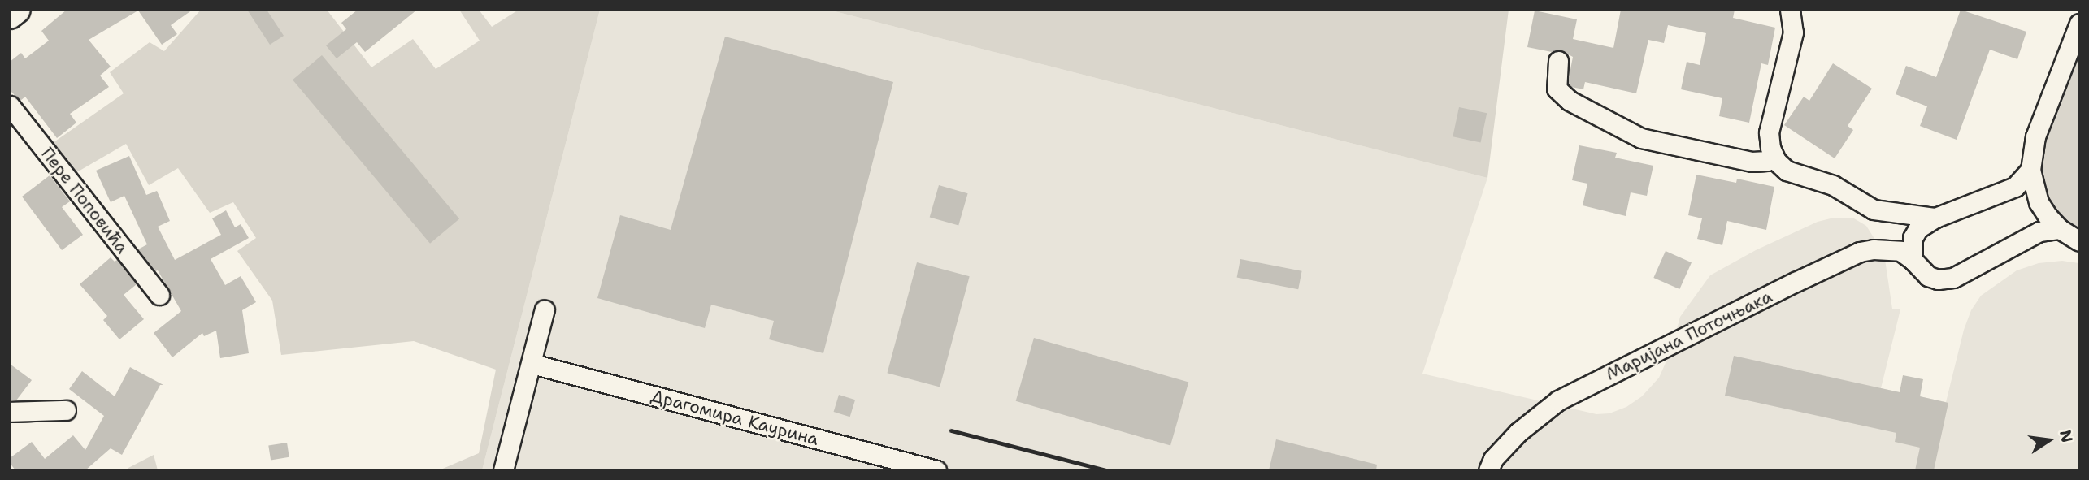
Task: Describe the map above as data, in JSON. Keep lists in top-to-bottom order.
{
  "streets": {
    "street": ["Пере Поповића", "Маријана Поточњака", "Драгомира Каурина"]
  },
  "north": "right"
}
